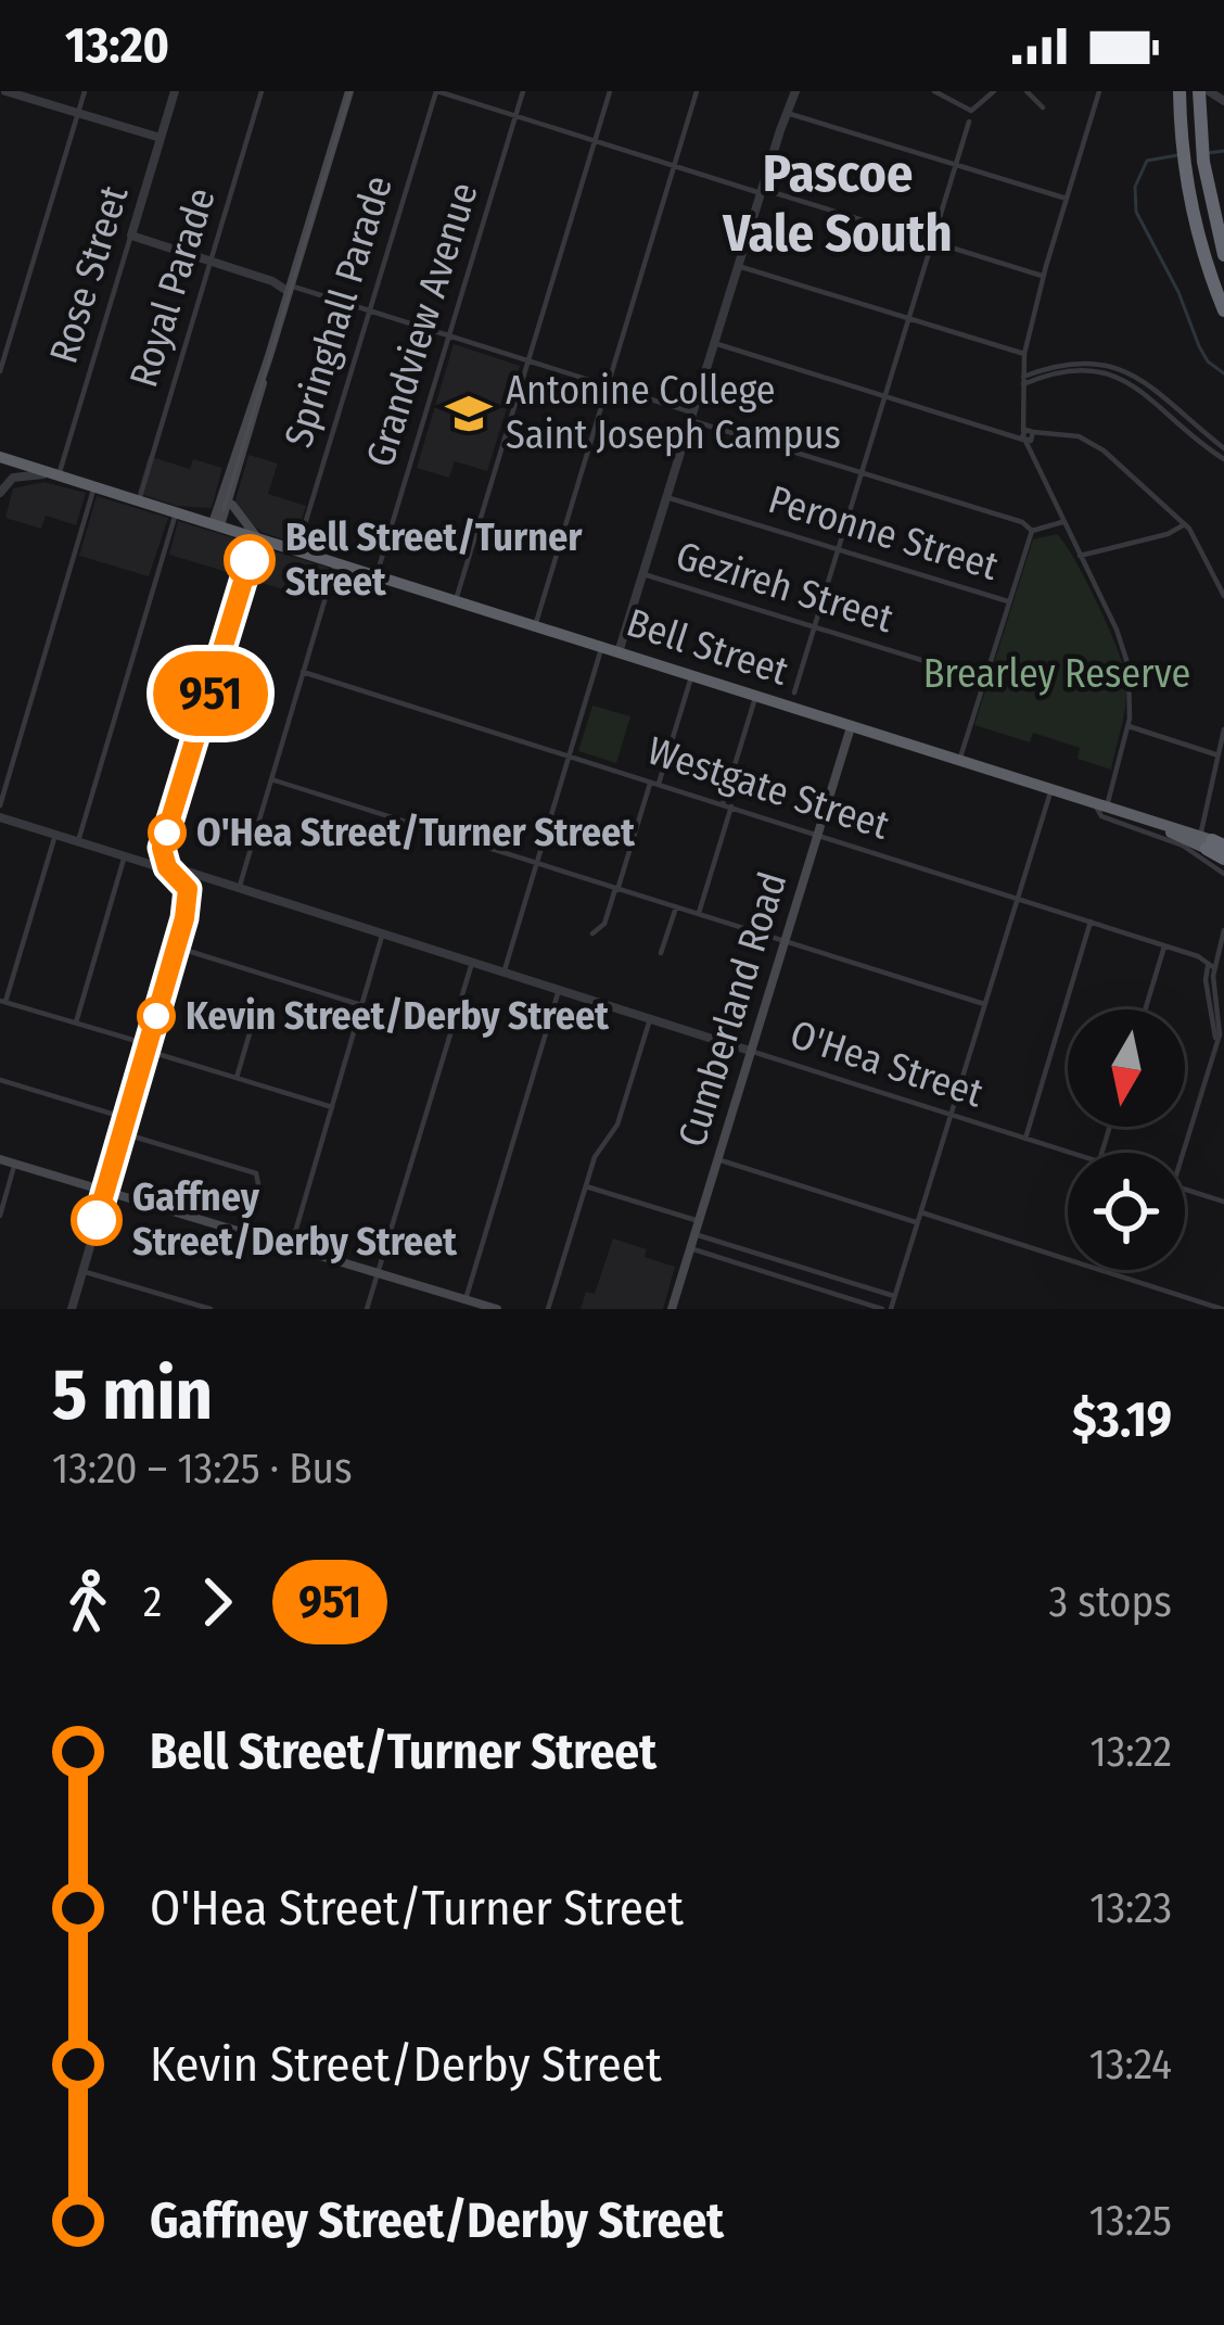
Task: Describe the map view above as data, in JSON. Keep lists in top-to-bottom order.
{
  "streets": {
    "highway": ["Bell Street"],
    "main road": ["Cumberland Road"],
    "street": [
      "Rose Street",
      "Royal Parade",
      "Springhall Parade",
      "Grandview Avenue",
      "Peronne Street",
      "Gezireh Street",
      "Westgate Street",
      "O'Hea Street"
    ]
  },
  "crossings": [
    ["Rose Street", "Bell Street"],
    ["Royal Parade", "Bell Street"],
    ["Springhall Parade", "Bell Street"],
    ["Grandview Avenue", "Bell Street"],
    ["Bell Street", "Cumberland Road"],
    ["Westgate Street", "Cumberland Road"],
    ["Cumberland Road", "O'Hea Street"]
  ],
  "districts": ["Pascoe Vale South"],
  "parks": ["Brearley Reserve"],
  "places": {
    "school or university": ["Antonine College Saint Joseph Campus"],
    "other": [
      "Bell Street/Turner Street",
      "O'Hea Street/Turner Street",
      "Kevin Street/Derby Street",
      "Gaffney Street/Derby Street"
    ]
  },
  "lines": ["bus line 951"],
  "north": "bottom",
  "page": {
    "status": "13:20",
    "on_map": "951",
    "heading": ["5 min", "13:20 – 13:25 · Bus", "$3.19"],
    "legs": ["2", "951", "3 stops"],
    "list": [
      {
        "name": "Bell Street/Turner Street",
        "value": "13:22"
      },
      {
        "name": "O'Hea Street/Turner Street",
        "value": "13:23"
      },
      {
        "name": "Kevin Street/Derby Street",
        "value": "13:24"
      },
      {
        "name": "Gaffney Street/Derby Street",
        "value": "13:25"
      }
    ]
  }
}
